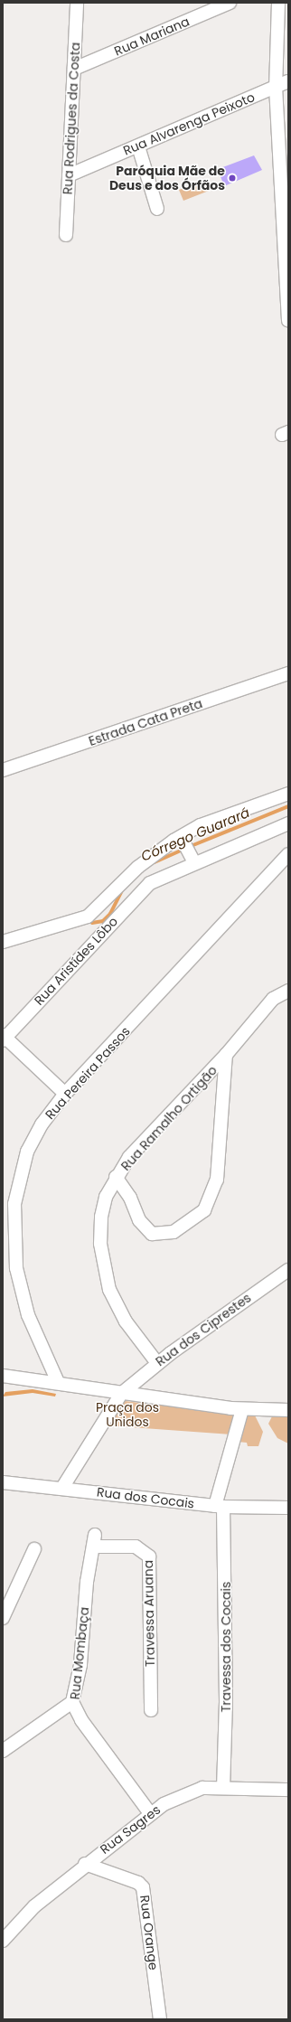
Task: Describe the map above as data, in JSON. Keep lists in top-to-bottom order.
{
  "streets": {
    "street": [
      "Rua Mariana",
      "Rua Rodrigues da Costa",
      "Rua Alvarenga Peixoto",
      "Estrada Cata Preta",
      "Rua Aristídes Lôbo",
      "Rua Pereira Passos",
      "Rua Ramalho Ortigão",
      "Rua dos Ciprestes",
      "Rua dos Cocais",
      "Travessa Aruana",
      "Travessa dos Cocais",
      "Rua Mombaça",
      "Rua Sagres",
      "Rua Orange"
    ]
  },
  "crossings": [
    ["Rua Mariana", "Rua Rodrigues da Costa"],
    ["Rua Rodrigues da Costa", "Rua Alvarenga Peixoto"],
    ["Rua Ramalho Ortigão", "Rua dos Ciprestes"],
    ["Rua dos Ciprestes", "Rua dos Cocais"],
    ["Rua dos Cocais", "Travessa dos Cocais"],
    ["Travessa Aruana", "Rua Mombaça"],
    ["Travessa dos Cocais", "Rua Sagres"],
    ["Rua Mombaça", "Rua Sagres"],
    ["Rua Sagres", "Rua Orange"]
  ],
  "water": ["Córrego Guarará"],
  "parks": ["Praça dos Unidos"],
  "places": ["Paróquia Mãe de Deus e dos Órfãos"]
}
